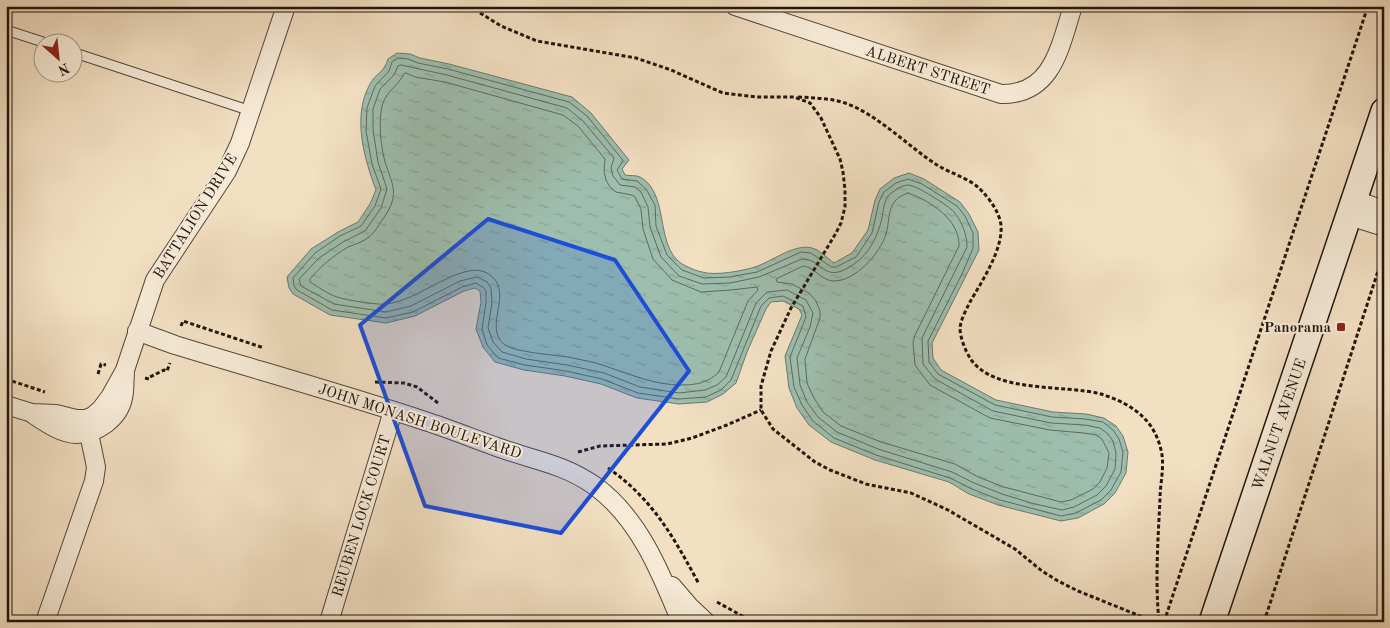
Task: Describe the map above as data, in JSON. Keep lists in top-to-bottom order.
{
  "streets": {
    "street": [
      "ALBERT STREET",
      "BATTALION DRIVE",
      "JOHN MONASH BOULEVARD",
      "WALNUT AVENUE",
      "REUBEN LOCK COURT"
    ]
  },
  "crossings": [
    ["BATTALION DRIVE", "JOHN MONASH BOULEVARD"],
    ["JOHN MONASH BOULEVARD", "REUBEN LOCK COURT"]
  ],
  "places": {
    "transit": ["Panorama"]
  },
  "north": "bottom right"
}
